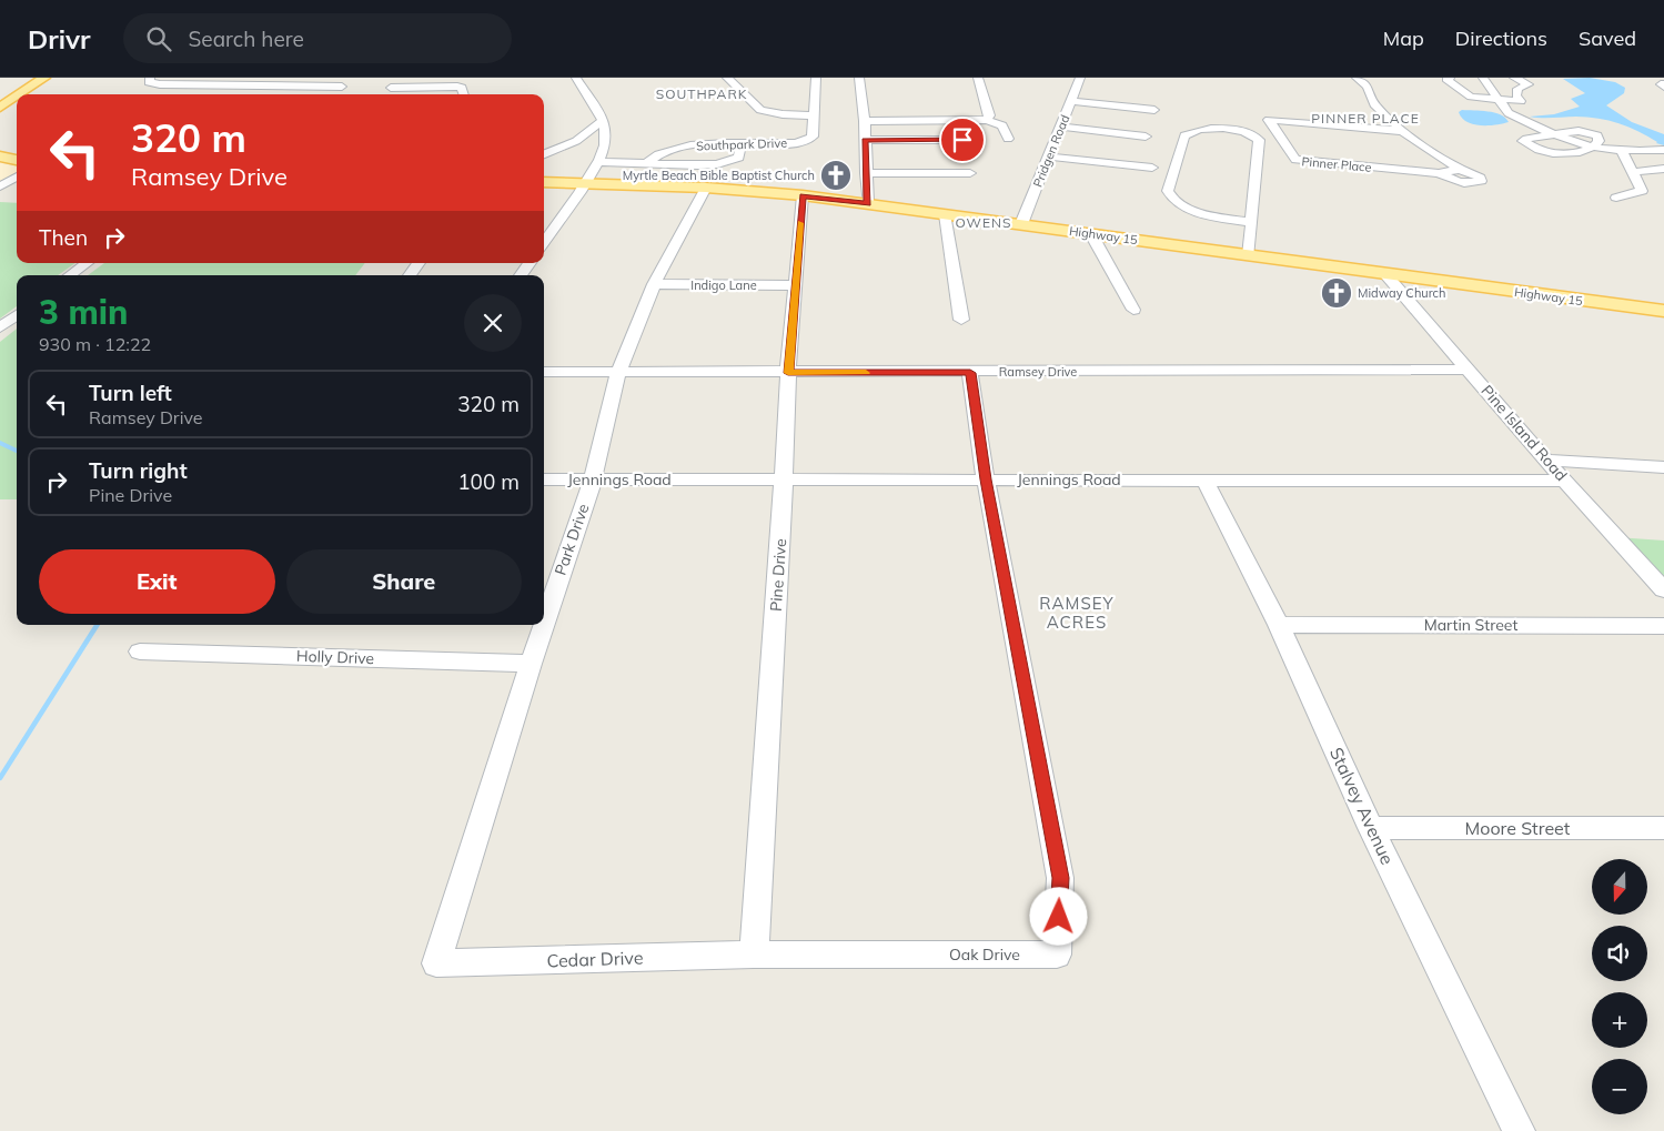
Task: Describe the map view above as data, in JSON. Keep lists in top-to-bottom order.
{
  "streets": {
    "main road": ["Highway 15"],
    "street": [
      "Southpark Drive",
      "Pridgen Road",
      "Pinner Place",
      "Indigo Lane",
      "Ramsey Drive",
      "Pine Island Road",
      "Jennings Road",
      "Park Drive",
      "Pine Drive",
      "Martin Street",
      "Holly Drive",
      "Stalvey Avenue",
      "Moore Street",
      "Oak Drive",
      "Cedar Drive"
    ]
  },
  "crossings": [
    ["Pridgen Road", "Highway 15"],
    ["Highway 15", "Pine Island Road"],
    ["Highway 15", "Park Drive"],
    ["Highway 15", "Pine Drive"],
    ["Indigo Lane", "Park Drive"],
    ["Indigo Lane", "Pine Drive"],
    ["Ramsey Drive", "Pine Island Road"],
    ["Ramsey Drive", "Park Drive"],
    ["Ramsey Drive", "Pine Drive"],
    ["Ramsey Drive", "Oak Drive"],
    ["Pine Island Road", "Jennings Road"],
    ["Jennings Road", "Park Drive"],
    ["Jennings Road", "Pine Drive"],
    ["Jennings Road", "Stalvey Avenue"],
    ["Jennings Road", "Oak Drive"],
    ["Park Drive", "Holly Drive"],
    ["Park Drive", "Cedar Drive"],
    ["Pine Drive", "Oak Drive"],
    ["Pine Drive", "Cedar Drive"],
    ["Martin Street", "Stalvey Avenue"],
    ["Stalvey Avenue", "Moore Street"],
    ["Oak Drive", "Cedar Drive"]
  ],
  "districts": [
    "SOUTHPARK",
    "PINNER PLACE",
    "OWENS",
    "RAMSEY ACRES"
  ],
  "places": {
    "church": ["Myrtle Beach Bible Baptist Church", "Midway Church"]
  },
  "north": "bottom",
  "page": {
    "header": "Drivr",
    "search": "Search here",
    "nav": ["Map", "Directions", "Saved"],
    "turn": ["320 m", "Ramsey Drive"],
    "then": "Then",
    "heading": ["3 min", "930 m · 12:22"],
    "list": [
      {
        "name": "Turn left",
        "note": "Ramsey Drive",
        "value": "320 m"
      },
      {
        "name": "Turn right",
        "note": "Pine Drive",
        "value": "100 m"
      }
    ],
    "buttons": ["Exit", "Share"],
    "map_buttons": ["+", "−"]
  }
}
